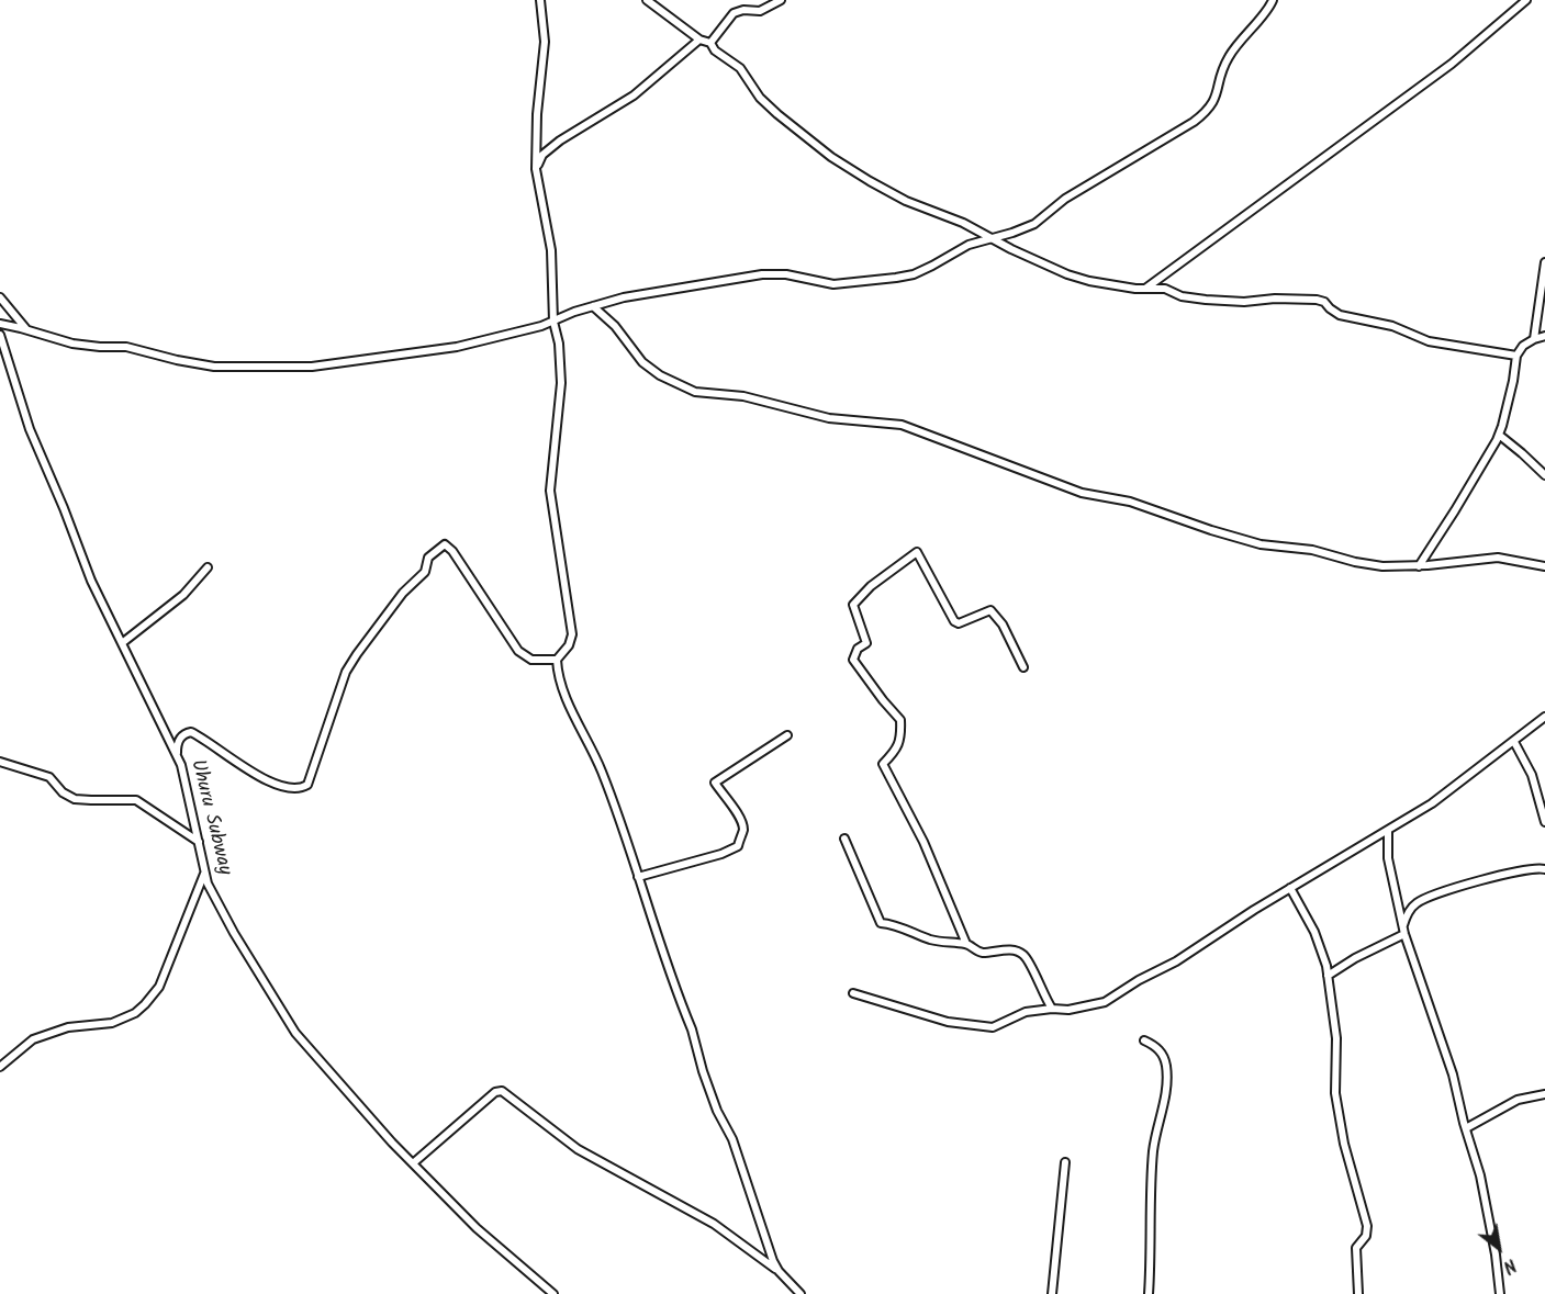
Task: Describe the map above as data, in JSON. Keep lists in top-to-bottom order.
{
  "streets": {
    "street": ["Uhuru Subway"]
  },
  "north": "bottom right"
}
